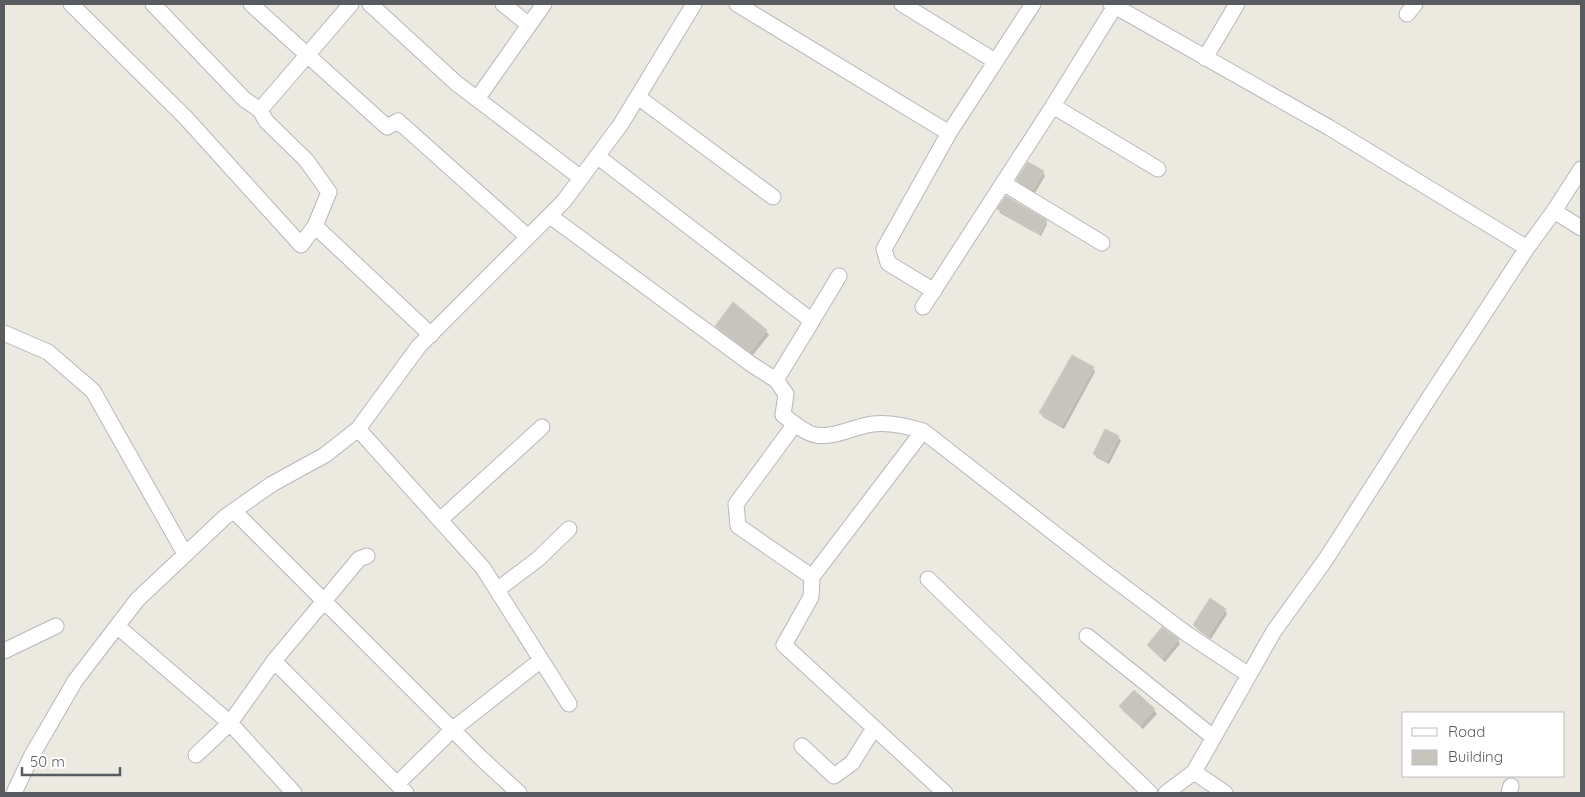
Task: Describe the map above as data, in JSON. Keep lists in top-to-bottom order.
{
  "legend": ["Road", "Building"],
  "scale_bar": "50 m"
}
